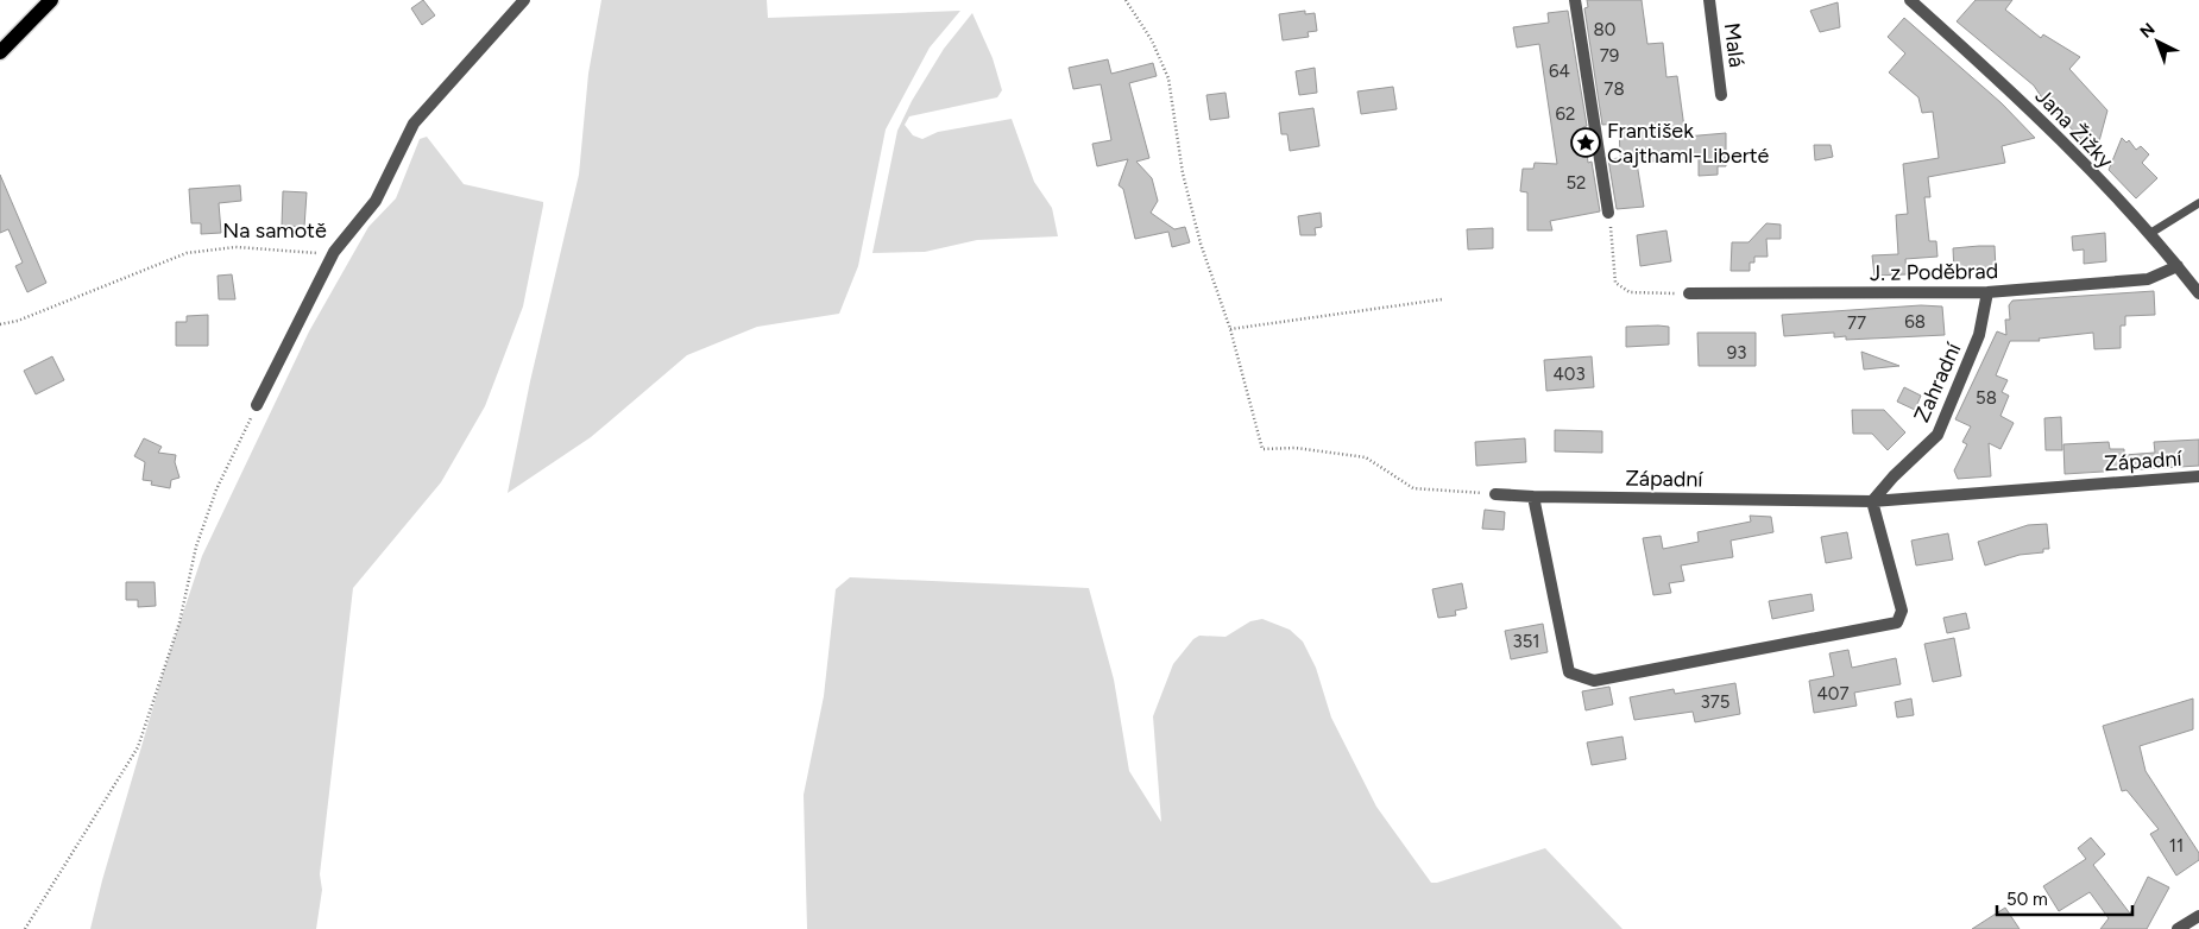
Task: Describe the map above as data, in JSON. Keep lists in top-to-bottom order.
{
  "streets": {
    "street": [
      "Malá",
      "Jana Žižky",
      "Na samotě",
      "J. z Poděbrad",
      "Zahradní",
      "Západní"
    ]
  },
  "crossings": [
    ["Jana Žižky", "J. z Poděbrad"],
    ["J. z Poděbrad", "Zahradní"],
    ["Zahradní", "Západní"]
  ],
  "places": {
    "place": ["František Cajthaml-Liberté"]
  },
  "house_numbers": [
    "80",
    "79",
    "64",
    "78",
    "62",
    "52",
    "68",
    "77",
    "93",
    "403",
    "58",
    "351",
    "407",
    "375",
    "11"
  ],
  "scale_bar": "50 m",
  "north": "top left"
}
